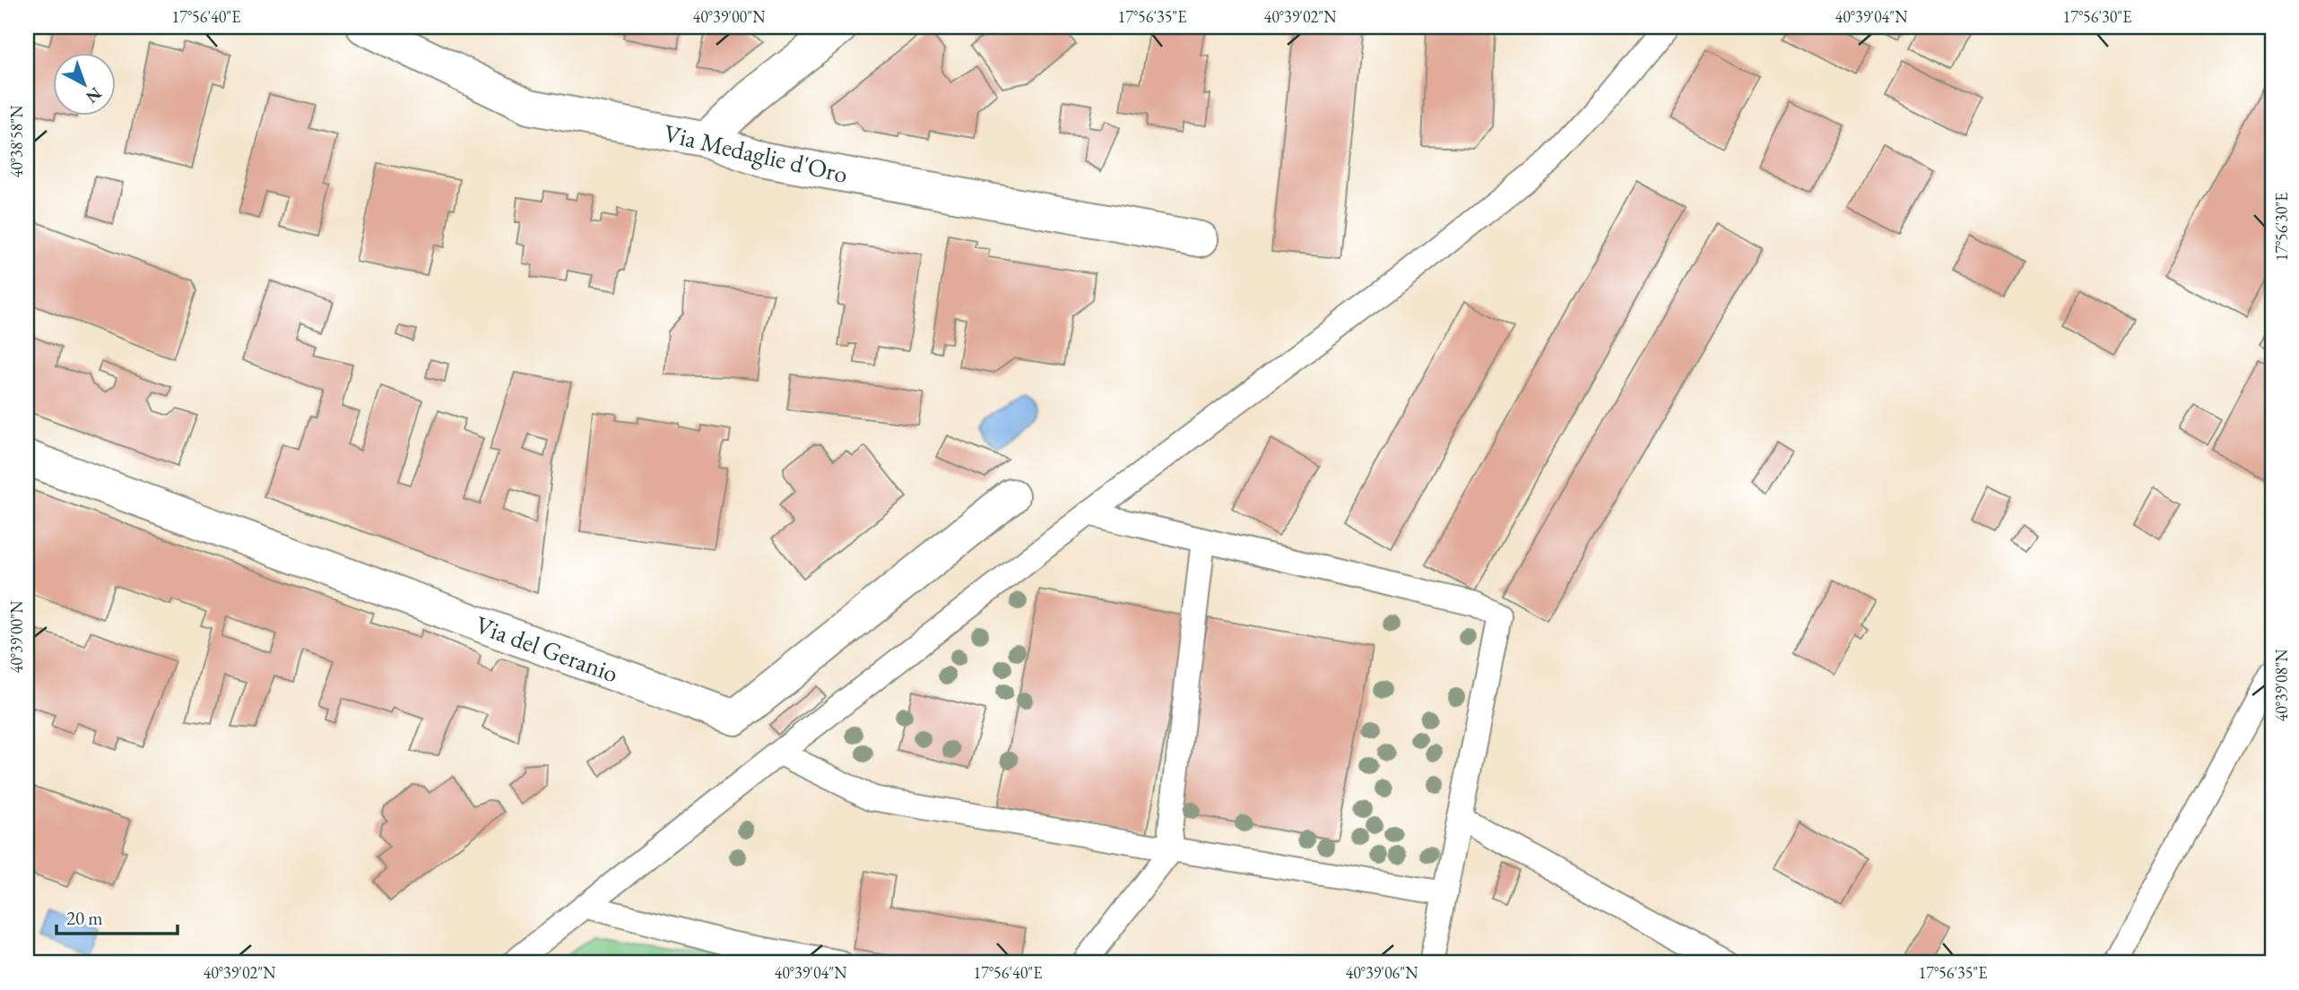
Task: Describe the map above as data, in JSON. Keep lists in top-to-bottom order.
{
  "streets": {
    "street": ["Via Medaglie d'Oro", "Via del Geranio"]
  },
  "scale_bar": "20 m",
  "north": "bottom right",
  "coordinates": [
    "17°56'40\"E",
    "40°39'00\"N",
    "17°56'35\"E",
    "40°39'02\"N",
    "40°39'04\"N",
    "17°56'30\"E",
    "40°38'58\"N",
    "40°39'08\"N",
    "40°39'06\"N"
  ]
}
